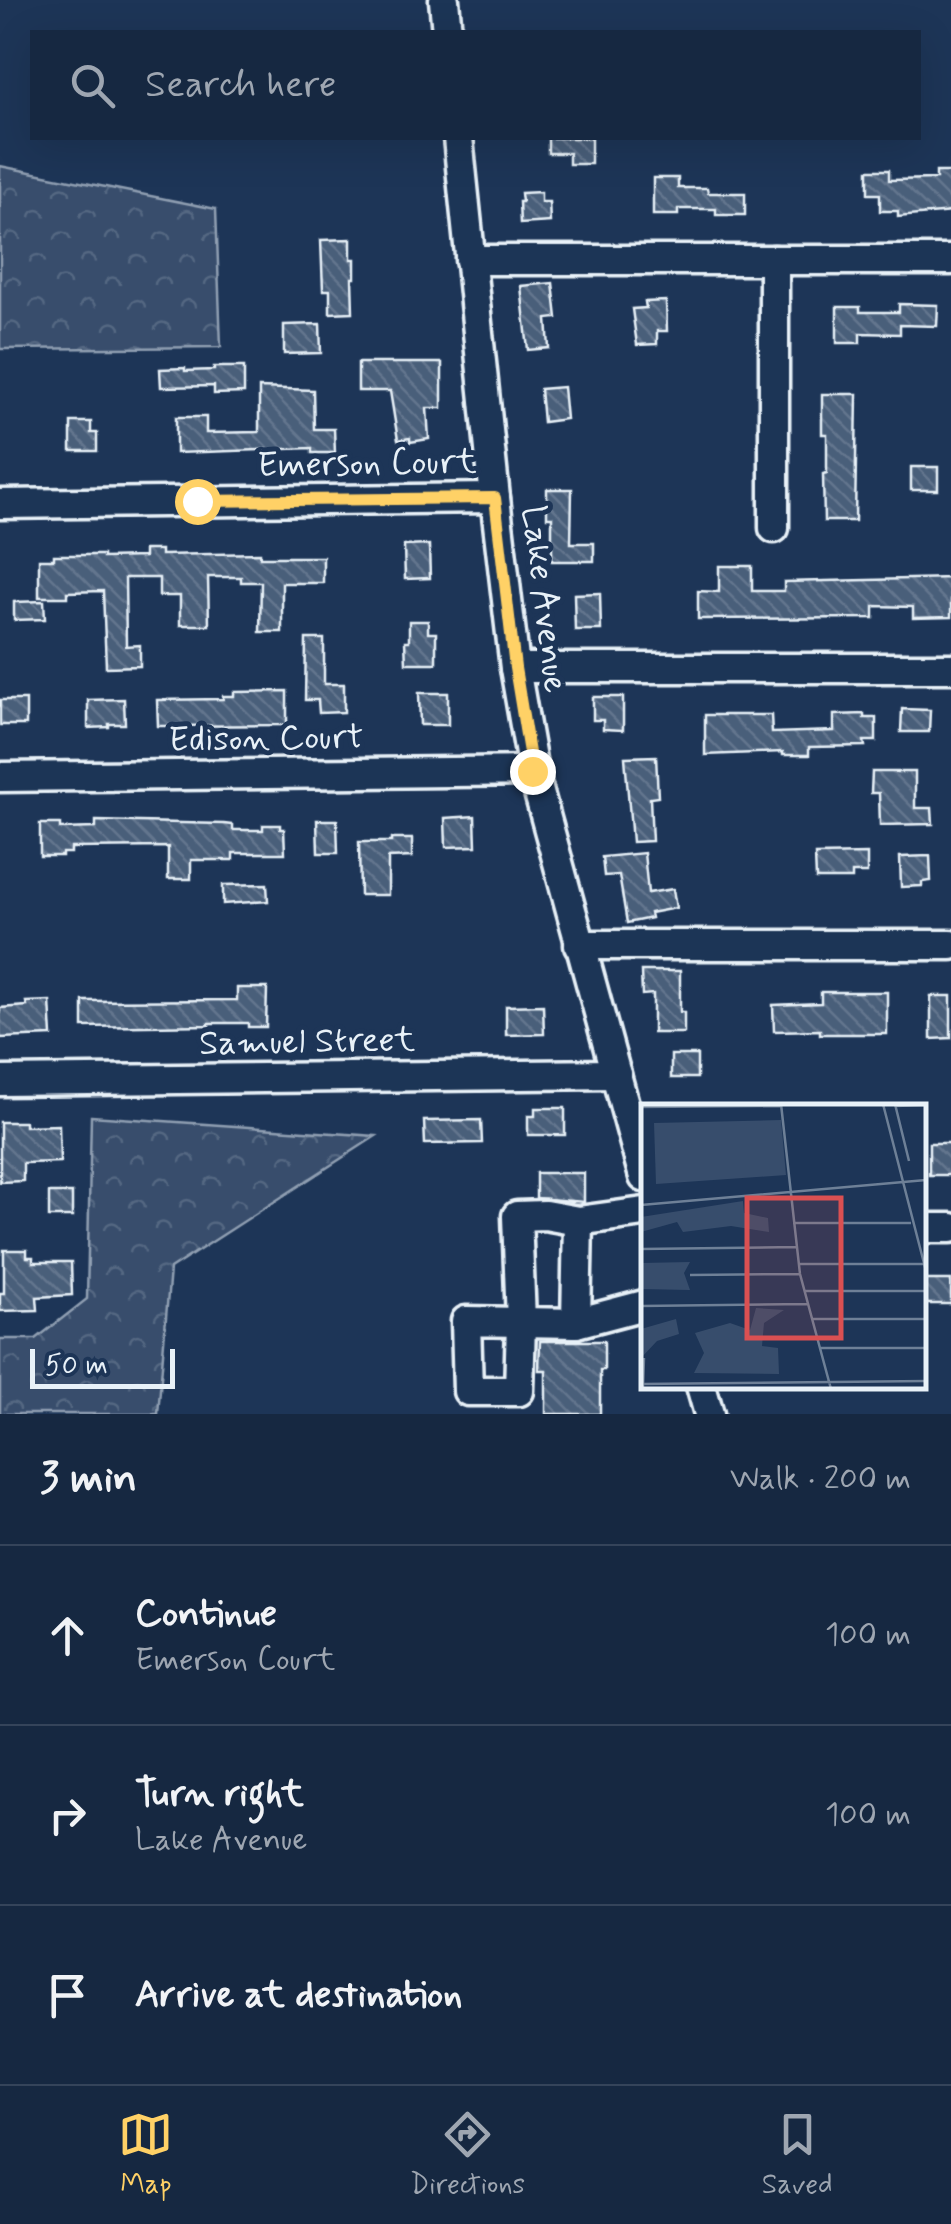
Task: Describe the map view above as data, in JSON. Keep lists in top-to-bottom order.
{
  "streets": {
    "street": [
      "Emerson Court",
      "Lake Avenue",
      "Edison Court",
      "Samuel Street"
    ]
  },
  "crossings": [
    ["Emerson Court", "Lake Avenue"],
    ["Lake Avenue", "Edison Court"],
    ["Lake Avenue", "Samuel Street"]
  ],
  "scale_bar": "50 m",
  "page": {
    "search": "Search here",
    "scale": "50 m",
    "heading": ["3 min", "Walk · 200 m"],
    "list": [
      ["Continue", "Emerson Court", "100 m"],
      ["Turn right", "Lake Avenue", "100 m"],
      "Arrive at destination"
    ],
    "nav": ["Map", "Directions", "Saved"]
  }
}
